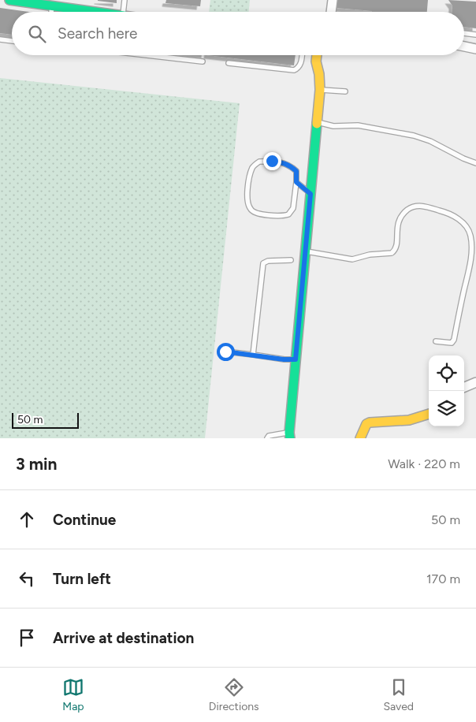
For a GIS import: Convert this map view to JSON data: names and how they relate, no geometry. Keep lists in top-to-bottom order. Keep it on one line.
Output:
{"scale_bar":"50 m","page":{"search":"Search here","scale":"50 m","heading":["3 min","Walk · 220 m"],"list":[["Continue","50 m"],["Turn left","170 m"],"Arrive at destination"],"nav":["Map","Directions","Saved"]}}
